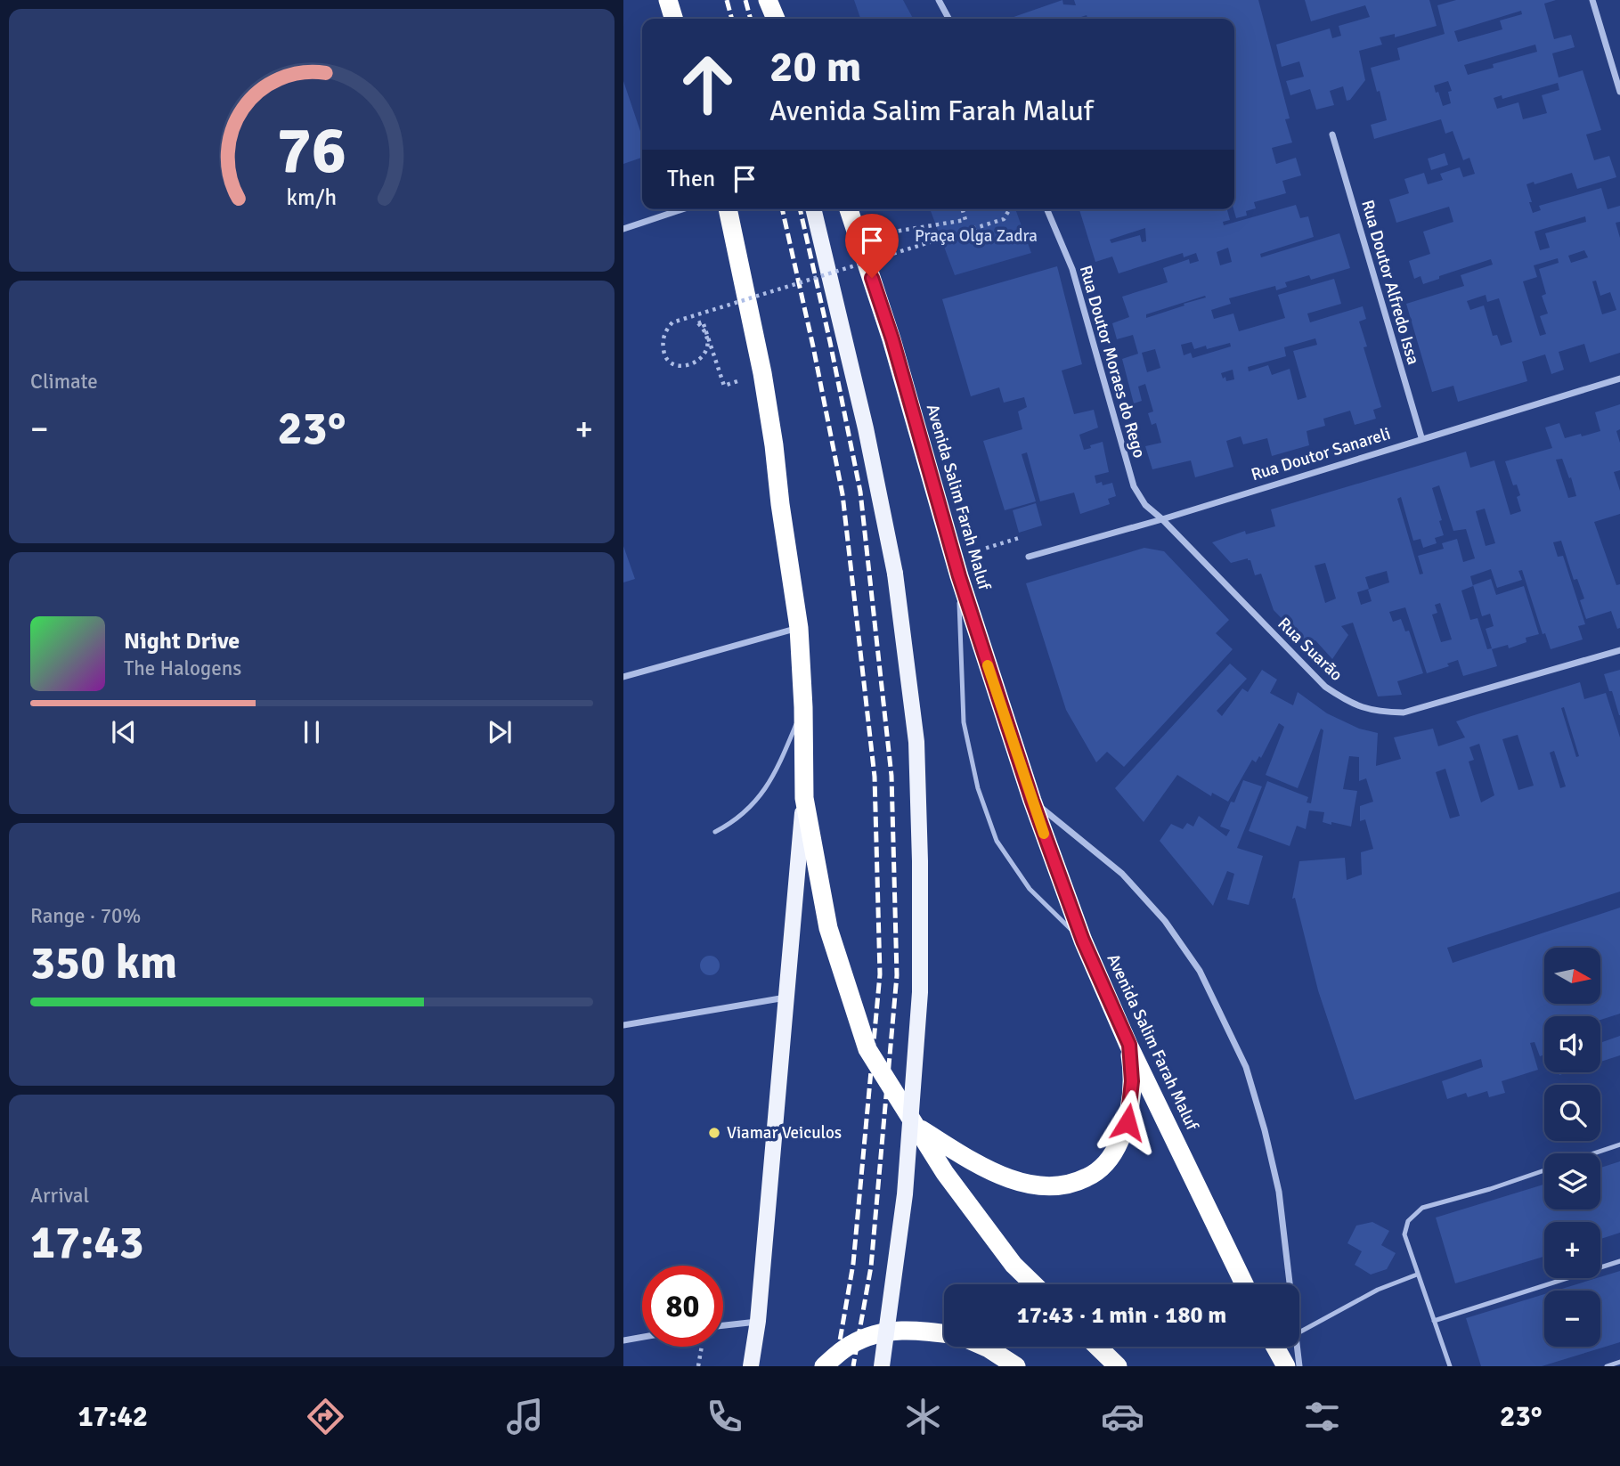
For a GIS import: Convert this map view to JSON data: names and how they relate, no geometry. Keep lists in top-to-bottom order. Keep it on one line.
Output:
{"streets":{"highway":["Avenida Salim Farah Maluf"],"street":["Rua Doutor Alfredo Issa","Rua Doutor Moraes do Rego","Rua Doutor Sanareli","Rua Suarão"]},"crossings":[["Rua Doutor Alfredo Issa","Rua Doutor Sanareli"],["Rua Doutor Moraes do Rego","Rua Doutor Sanareli"],["Rua Doutor Moraes do Rego","Rua Suarão"],["Rua Doutor Sanareli","Rua Suarão"]],"parks":["Praça Olga Zadra"],"places":["Viamar Veiculos"],"north":"right","page":{"turn":["20 m","Avenida Salim Farah Maluf"],"then":"Then","tile":["Climate",["Range · 70%","350 km"],["Arrival","17:43"]],"heat":["−","23°","+"],"song":["Night Drive","The Halogens"],"map_buttons":["+","−"],"limit":"80","trip":"17:43 · 1 min · 180 m","tabs":["17:42","23°"],"gauge":["76","km/h"]}}
